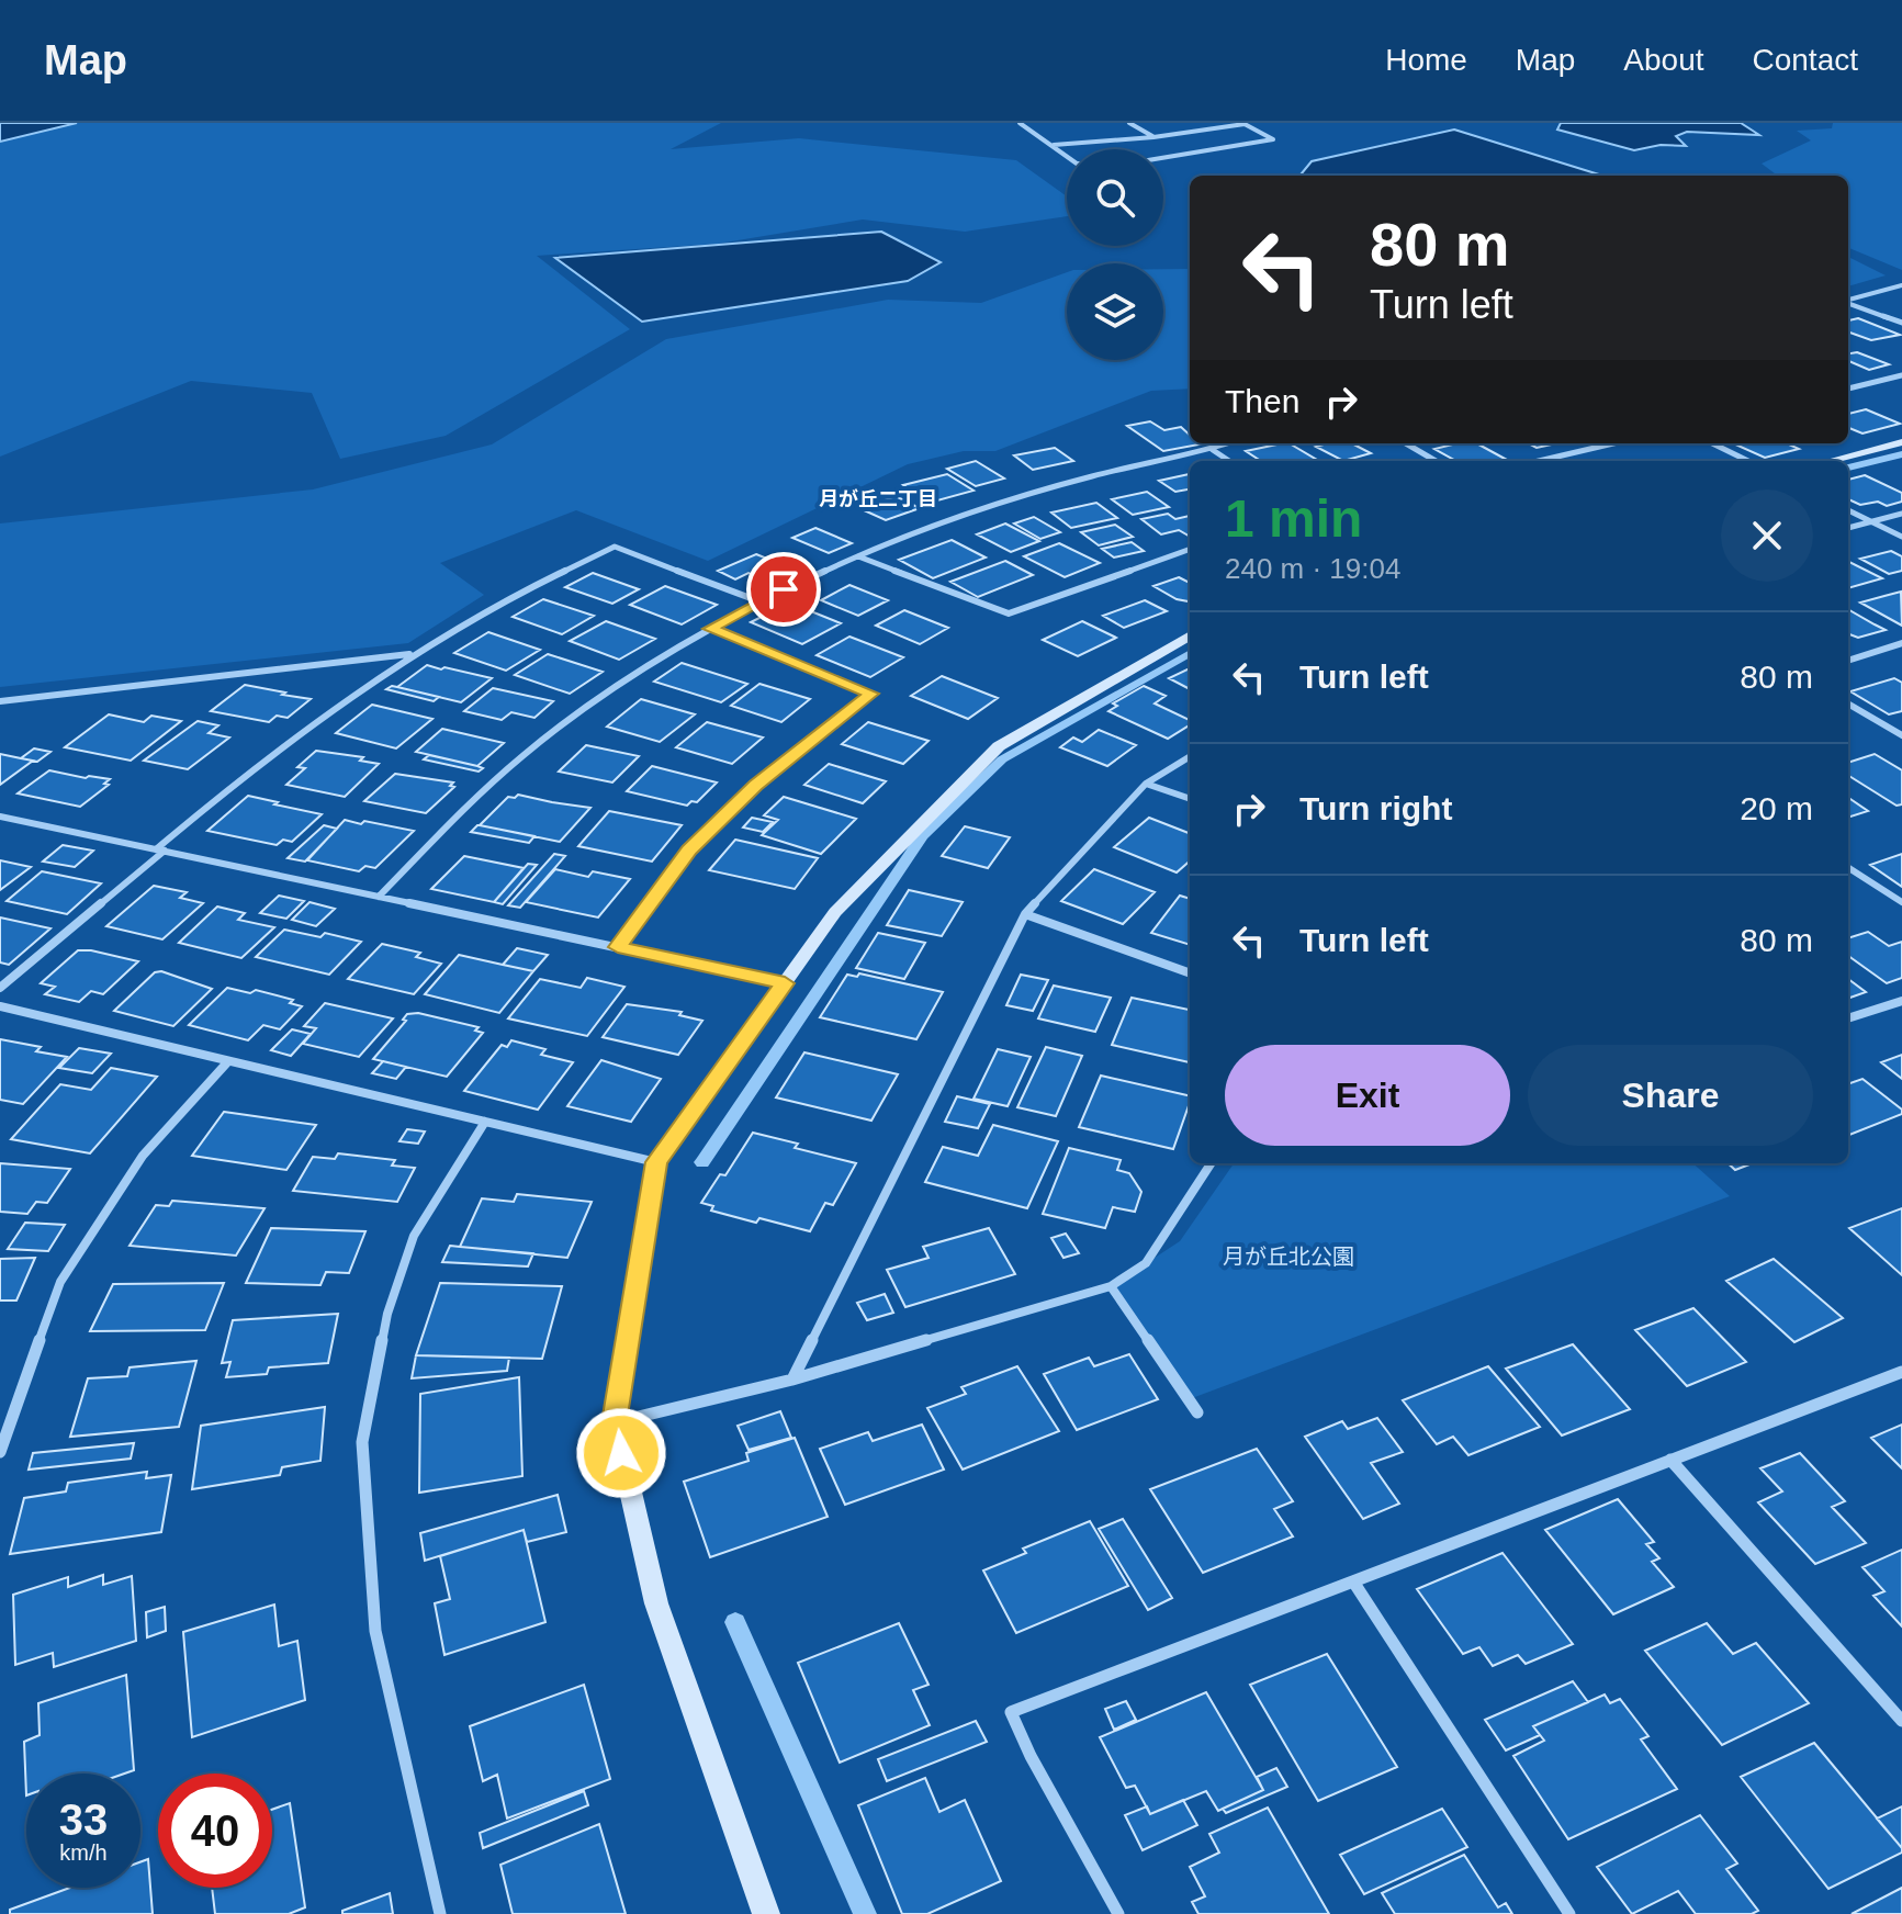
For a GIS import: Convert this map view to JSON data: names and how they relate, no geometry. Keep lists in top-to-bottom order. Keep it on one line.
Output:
{"districts":["月が丘二丁目"],"parks":["月が丘北公園"],"page":{"header":"Map","nav":["Home","Map","About","Contact"],"turn":["80 m","Turn left"],"then":"Then","heading":["1 min","240 m · 19:04"],"list":[{"name":"Turn left","value":"80 m"},{"name":"Turn right","value":"20 m"},{"name":"Turn left","value":"80 m"}],"buttons":["Exit","Share"],"speed":"33 km/h","limit":"40"}}
